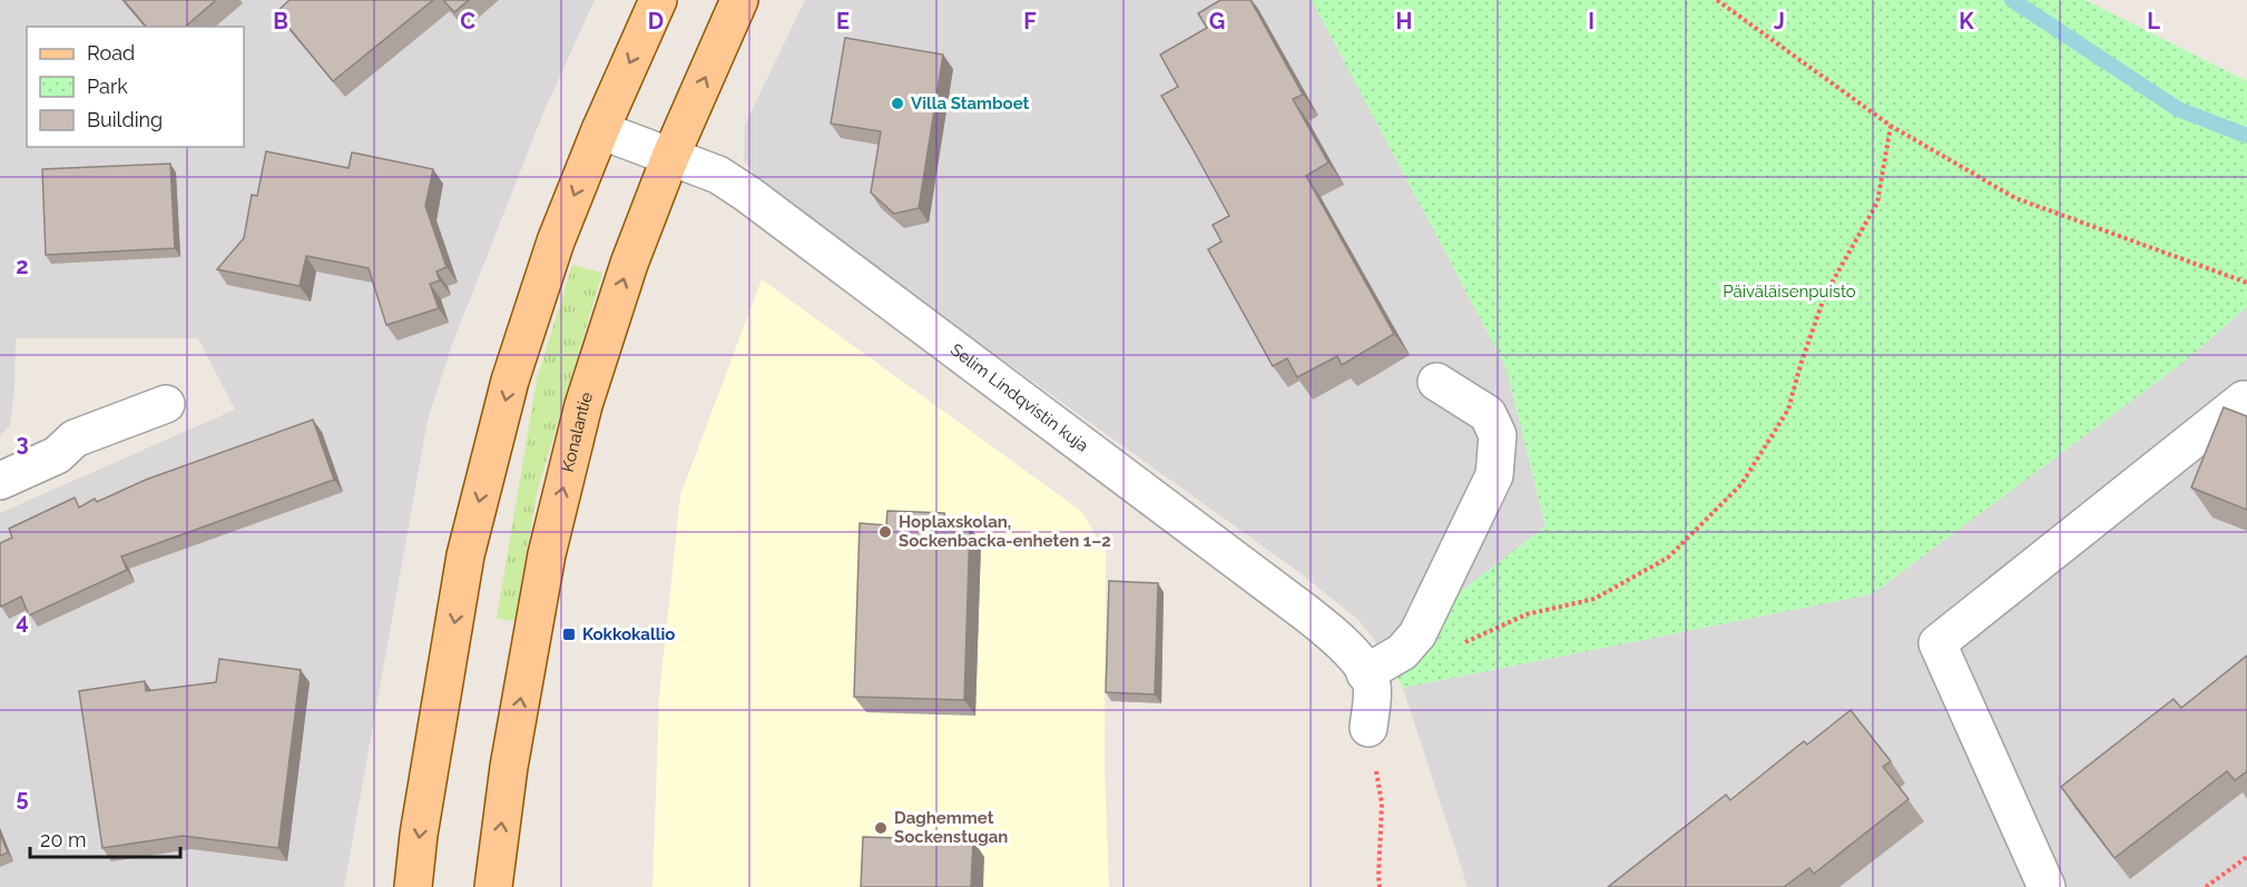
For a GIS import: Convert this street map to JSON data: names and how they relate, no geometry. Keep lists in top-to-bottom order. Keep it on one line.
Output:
{"streets":{"main road":["Konalantie"],"street":["Selim Lindqvistin kuja"]},"crossings":[["Selim Lindqvistin kuja","Konalantie"]],"parks":["Päiväläisenpuisto"],"places":{"other":["Villa Stamboet","Hoplaxskolan, Sockenbacka-enheten 1–2","Daghemmet Sockenstugan"],"transit":["Kokkokallio"]},"legend":["Road","Park","Building"],"scale_bar":"20 m","grid":{"columns":["B","C","D","E","F","G","H","I","J","K","L"],"rows":["2","3","4","5"]}}
